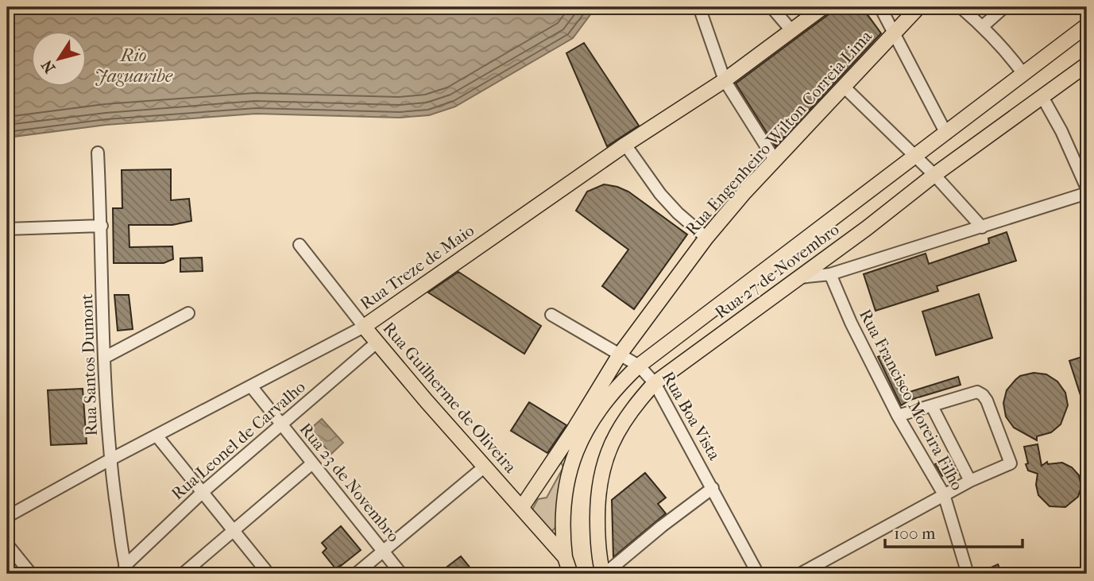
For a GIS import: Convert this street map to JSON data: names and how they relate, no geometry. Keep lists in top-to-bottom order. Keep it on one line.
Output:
{"streets":{"main road":["Rua Engenheiro Wilton Correia Lima","Rua Treze de Maio","Rua 27 de Novembro","Rua Guilherme de Oliveira"],"street":["Rua Santos Dumont","Rua Francisco Moreira Filho","Rua Boa Vista","Rua Leonel de Carvalho","Rua 23 de Novembro"]},"crossings":[["Rua Engenheiro Wilton Correia Lima","Rua Guilherme de Oliveira"],["Rua Engenheiro Wilton Correia Lima","Rua Boa Vista"],["Rua Treze de Maio","Rua Santos Dumont"],["Rua Treze de Maio","Rua Guilherme de Oliveira"],["Rua Treze de Maio","Rua 23 de Novembro"],["Rua 27 de Novembro","Rua Guilherme de Oliveira"],["Rua 27 de Novembro","Rua Boa Vista"],["Rua Santos Dumont","Rua Leonel de Carvalho"],["Rua Guilherme de Oliveira","Rua Leonel de Carvalho"],["Rua Leonel de Carvalho","Rua 23 de Novembro"]],"water":["Rio Jaguaribe"],"scale_bar":"100 m","north":"bottom left"}
